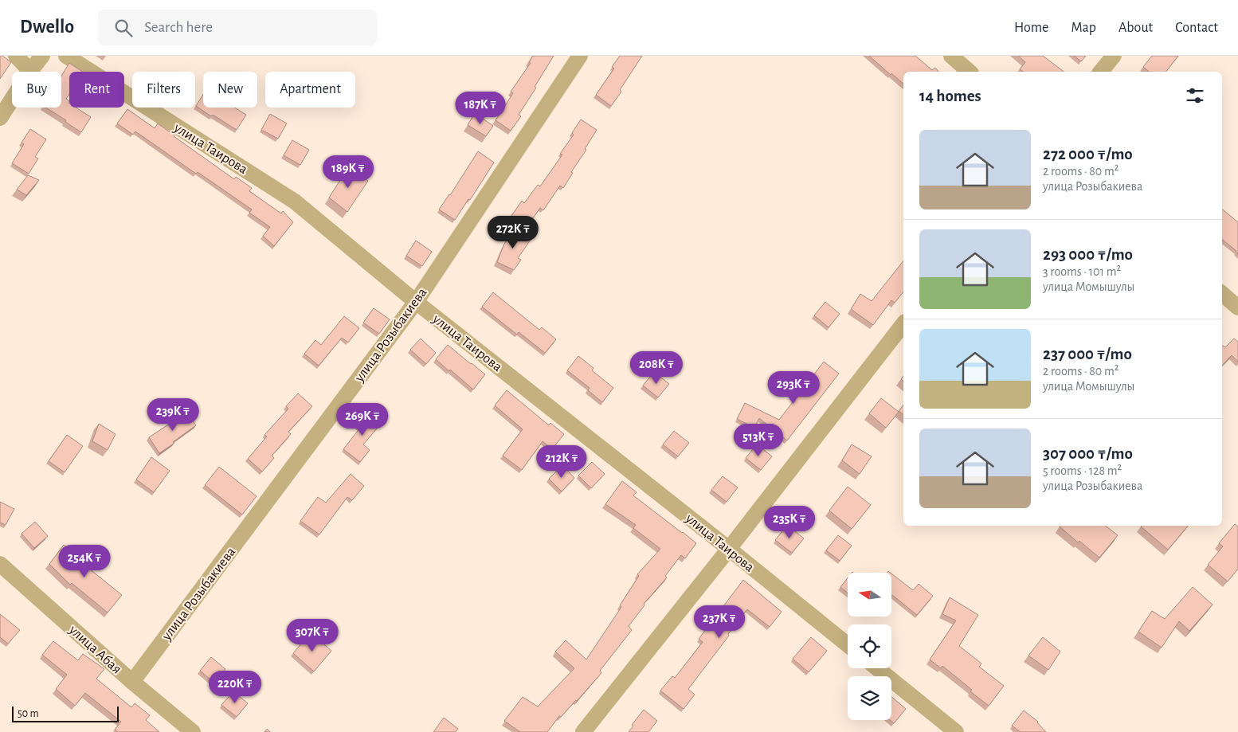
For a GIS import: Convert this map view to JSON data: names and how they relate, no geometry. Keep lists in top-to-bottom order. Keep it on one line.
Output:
{"streets":{"street":["улица Таирова","улица Розыбакиева","улица Абая"]},"crossings":[["улица Таирова","улица Розыбакиева"],["улица Розыбакиева","улица Абая"]],"scale_bar":"50 m","north":"left","page":{"header":"Dwello","search":"Search here","nav":["Home","Map","About","Contact"],"chip":["Buy","Rent","Filters","New","Apartment"],"heading":"14 homes","price":["187K ₸","189K ₸","272K ₸","208K ₸","293K ₸","239K ₸","269K ₸","513K ₸","212K ₸","235K ₸","254K ₸","237K ₸","307K ₸","220K ₸"],"list":[{"name":"272 000 ₸/mo","note":"2 rooms · 80 m² · улица Розыбакиева"},{"name":"293 000 ₸/mo","note":"3 rooms · 101 m² · улица Момышулы"},{"name":"237 000 ₸/mo","note":"2 rooms · 80 m² · улица Момышулы"},{"name":"307 000 ₸/mo","note":"5 rooms · 128 m² · улица Розыбакиева"}],"scale":"50 m"}}
